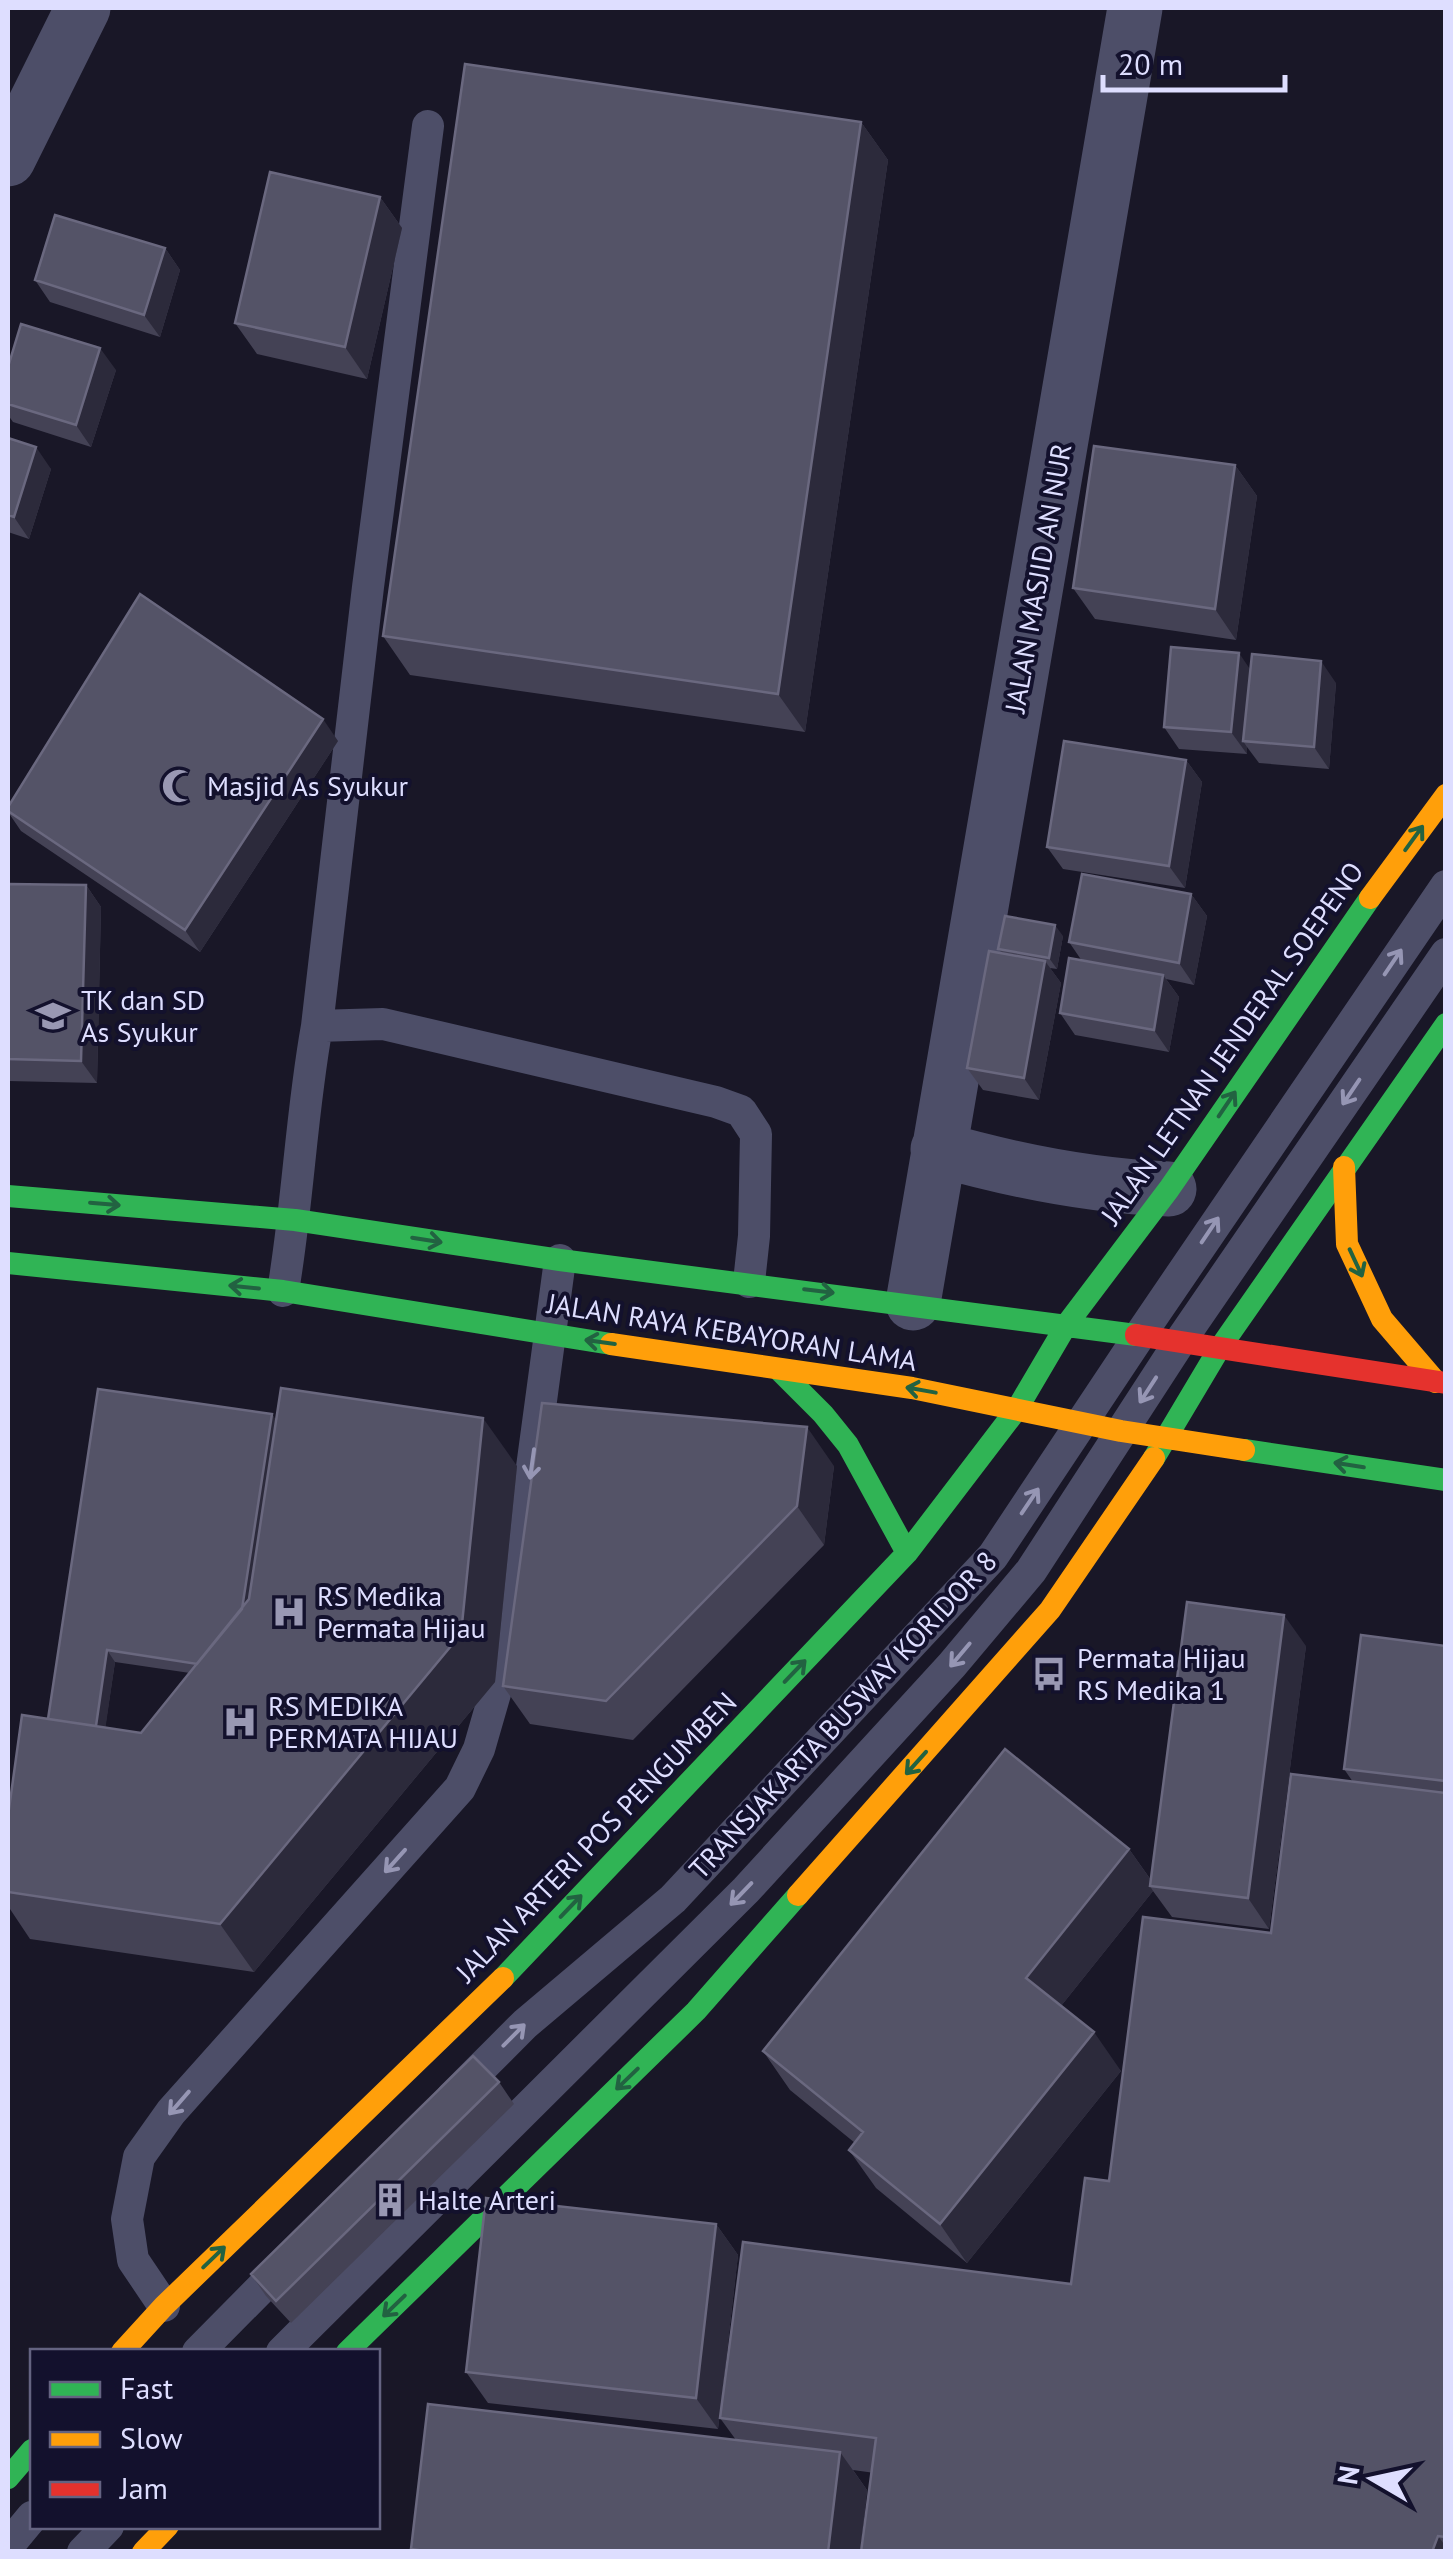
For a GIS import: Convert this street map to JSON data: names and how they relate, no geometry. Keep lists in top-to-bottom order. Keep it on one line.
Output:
{"streets":{"main road":["JALAN LETNAN JENDERAL SOEPENO","JALAN RAYA KEBAYORAN LAMA","JALAN ARTERI POS PENGUMBEN"],"street":["JALAN MASJID AN NUR"],"lane":["TRANSJAKARTA BUSWAY KORIDOR 8"]},"crossings":[["JALAN MASJID AN NUR","JALAN RAYA KEBAYORAN LAMA"],["JALAN LETNAN JENDERAL SOEPENO","JALAN RAYA KEBAYORAN LAMA"],["JALAN LETNAN JENDERAL SOEPENO","JALAN ARTERI POS PENGUMBEN"],["JALAN RAYA KEBAYORAN LAMA","TRANSJAKARTA BUSWAY KORIDOR 8"],["JALAN RAYA KEBAYORAN LAMA","JALAN ARTERI POS PENGUMBEN"]],"places":{"mosque":["Masjid As Syukur"],"school or university":["TK dan SD As Syukur"],"hospital":["RS Medika Permata Hijau","RS MEDIKA PERMATA HIJAU"],"bus stop":["Permata Hijau RS Medika 1"],"building":["Halte Arteri"]},"legend":["Fast","Slow","Jam"],"scale_bar":"20 m","north":"left"}
